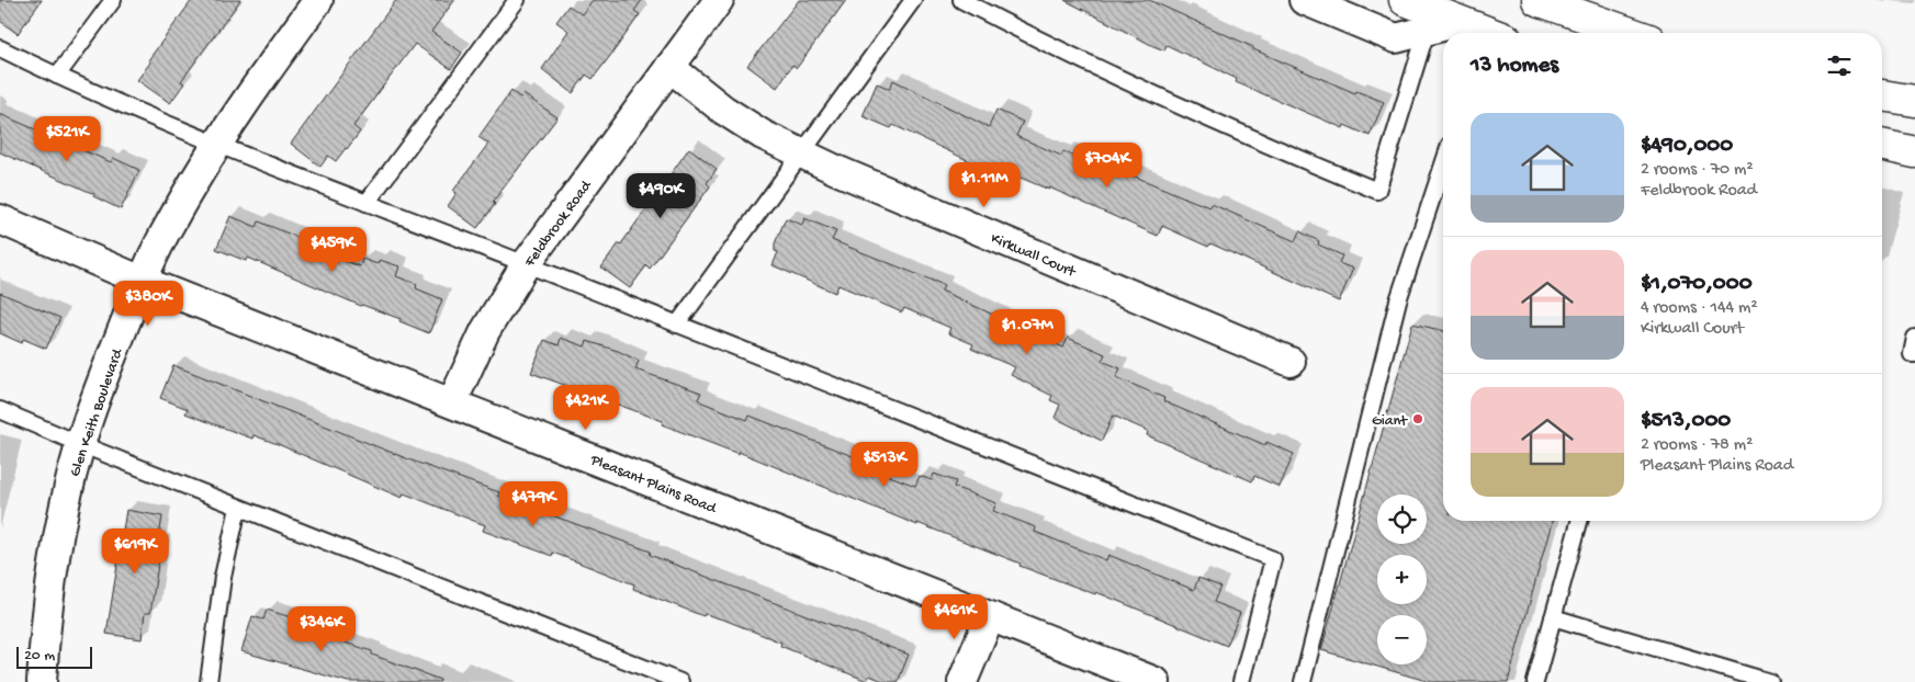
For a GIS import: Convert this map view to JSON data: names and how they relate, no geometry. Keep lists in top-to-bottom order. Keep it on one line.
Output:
{"streets":{"street":["Feldbrook Road","Kirkwall Court","Glen Keith Boulevard","Pleasant Plains Road"]},"crossings":[["Feldbrook Road","Kirkwall Court"],["Feldbrook Road","Pleasant Plains Road"],["Glen Keith Boulevard","Pleasant Plains Road"]],"places":["Giant"],"scale_bar":"20 m","page":{"heading":"13 homes","list":[{"name":"$490,000","note":"2 rooms · 70 m² · Feldbrook Road"},{"name":"$1,070,000","note":"4 rooms · 144 m² · Kirkwall Court"},{"name":"$513,000","note":"2 rooms · 78 m² · Pleasant Plains Road"}],"price":["$521K","$704K","$1.11M","$490K","$459K","$380K","$1.07M","$421K","$513K","$479K","$619K","$461K","$346K"],"map_buttons":["+","−"],"scale":"20 m"}}
